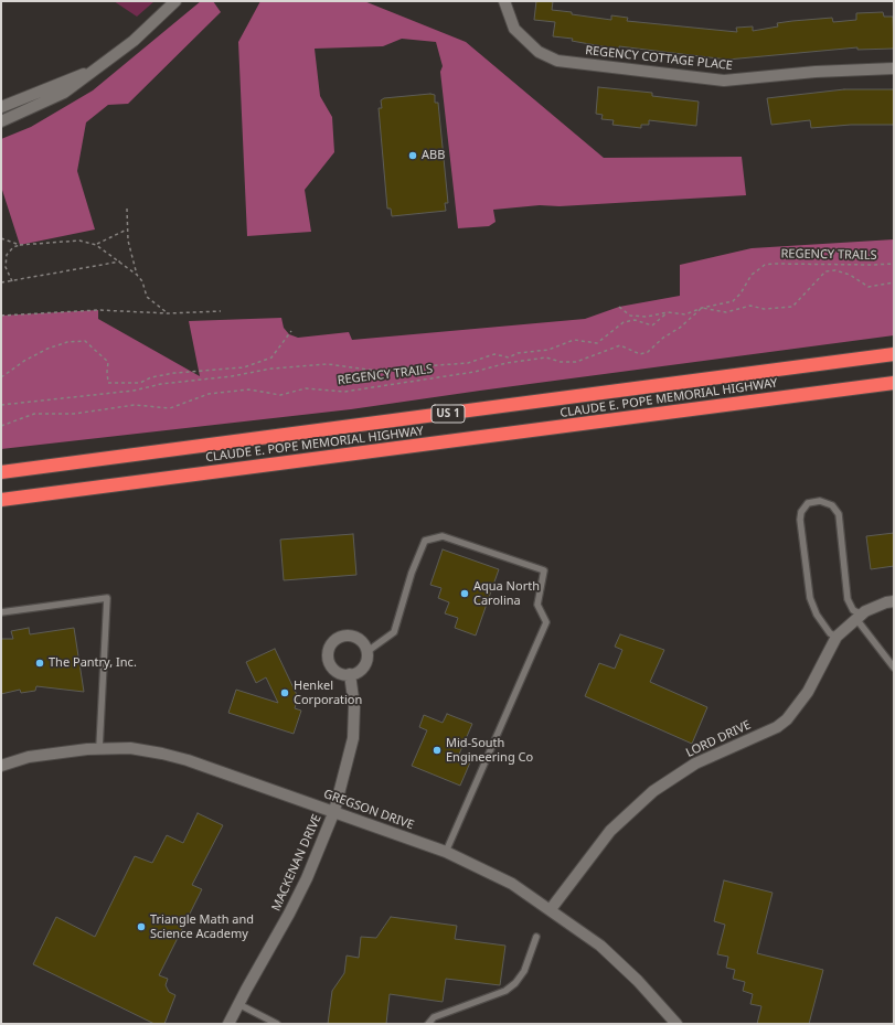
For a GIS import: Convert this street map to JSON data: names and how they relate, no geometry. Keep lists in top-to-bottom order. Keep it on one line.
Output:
{"streets":{"highway":["CLAUDE E. POPE MEMORIAL HIGHWAY","US 1"],"street":["REGENCY COTTAGE PLACE","LORD DRIVE","GREGSON DRIVE","MACKENAN DRIVE"],"path":["REGENCY TRAILS"]},"crossings":[["LORD DRIVE","GREGSON DRIVE"],["GREGSON DRIVE","MACKENAN DRIVE"]],"places":["ABB","Aqua North Carolina","The Pantry, Inc.","Henkel Corporation","Mid-South Engineering Co","Triangle Math and Science Academy"]}
